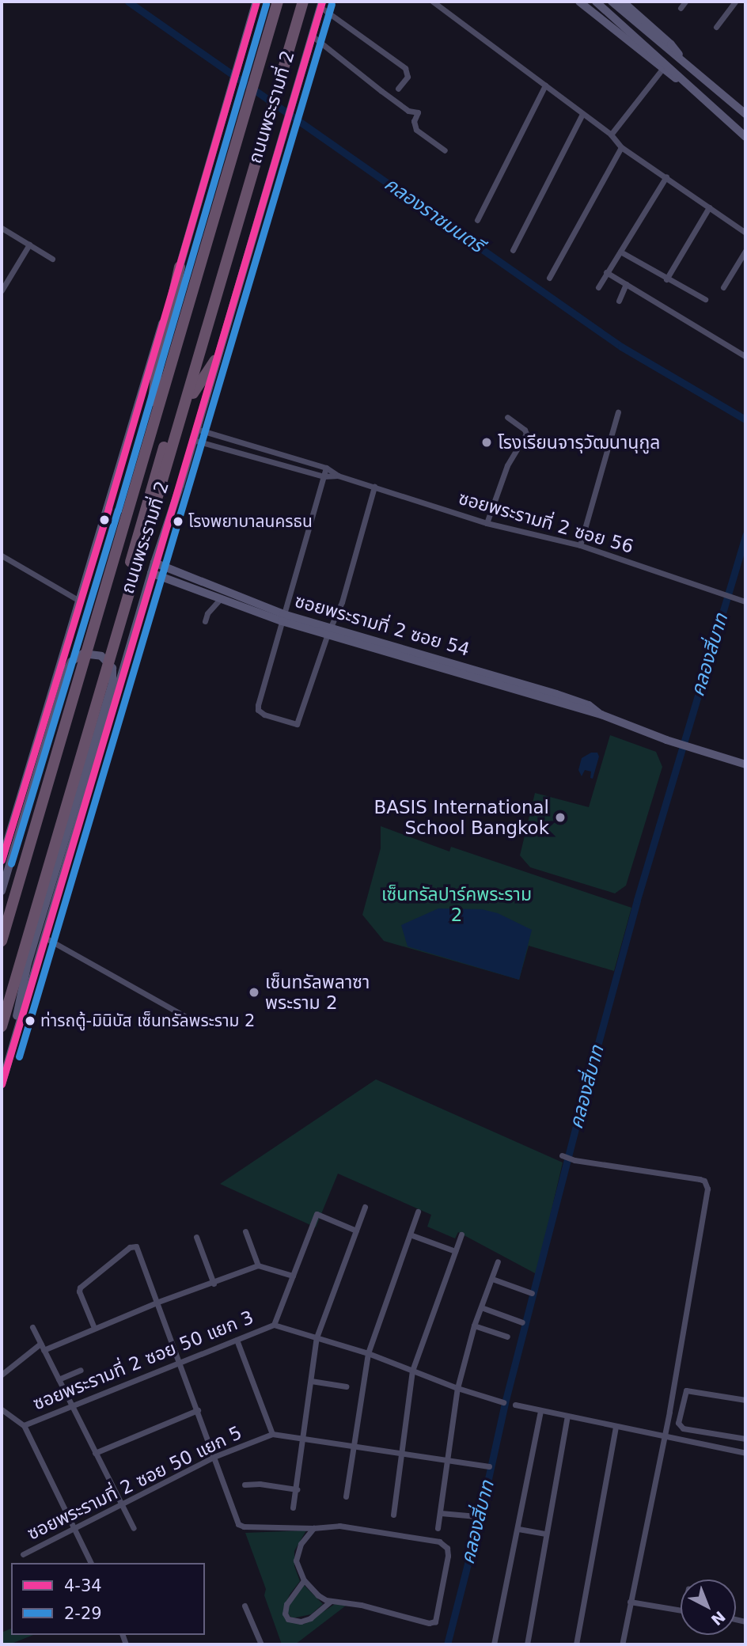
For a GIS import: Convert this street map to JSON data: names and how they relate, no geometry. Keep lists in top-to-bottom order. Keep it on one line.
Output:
{"streets":{"highway":["ถนนพระรามที่ 2"],"main road":["ซอยพระรามที่ 2 ซอย 54"],"street":["ซอยพระรามที่ 2 ซอย 56","ซอยพระรามที่ 2 ซอย 50 แยก 3","ซอยพระรามที่ 2 ซอย 50 แยก 5"]},"crossings":[["ถนนพระรามที่ 2","ซอยพระรามที่ 2 ซอย 56"],["ถนนพระรามที่ 2","ซอยพระรามที่ 2 ซอย 54"]],"water":["คลองราชมนตรี","คลองสี่บาท"],"parks":["เซ็นทรัลปาร์คพระราม 2"],"places":["โรงเรียนจารุวัฒนานุกูล","โรงพยาบาลนครธน","BASIS International School Bangkok","เซ็นทรัลพลาซา พระราม 2","ท่ารถตู้-มินิบัส เซ็นทรัลพระราม 2"],"lines":["transit line 4-34","transit line 2-29"],"legend":["4-34","2-29"],"north":"bottom right"}
